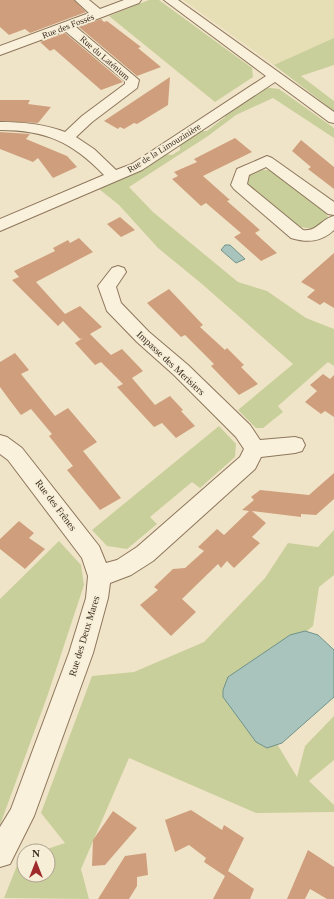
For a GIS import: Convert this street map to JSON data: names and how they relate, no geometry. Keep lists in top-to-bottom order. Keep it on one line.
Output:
{"streets":{"street":["Rue des Fossés","Rue du Laténium","Rue de la Limouzinière","Impasse des Merisiers","Rue des Frênes","Rue des Deux Mares"]},"crossings":[["Rue des Fossés","Rue du Laténium"],["Rue des Frênes","Rue des Deux Mares"]],"north":"top"}
